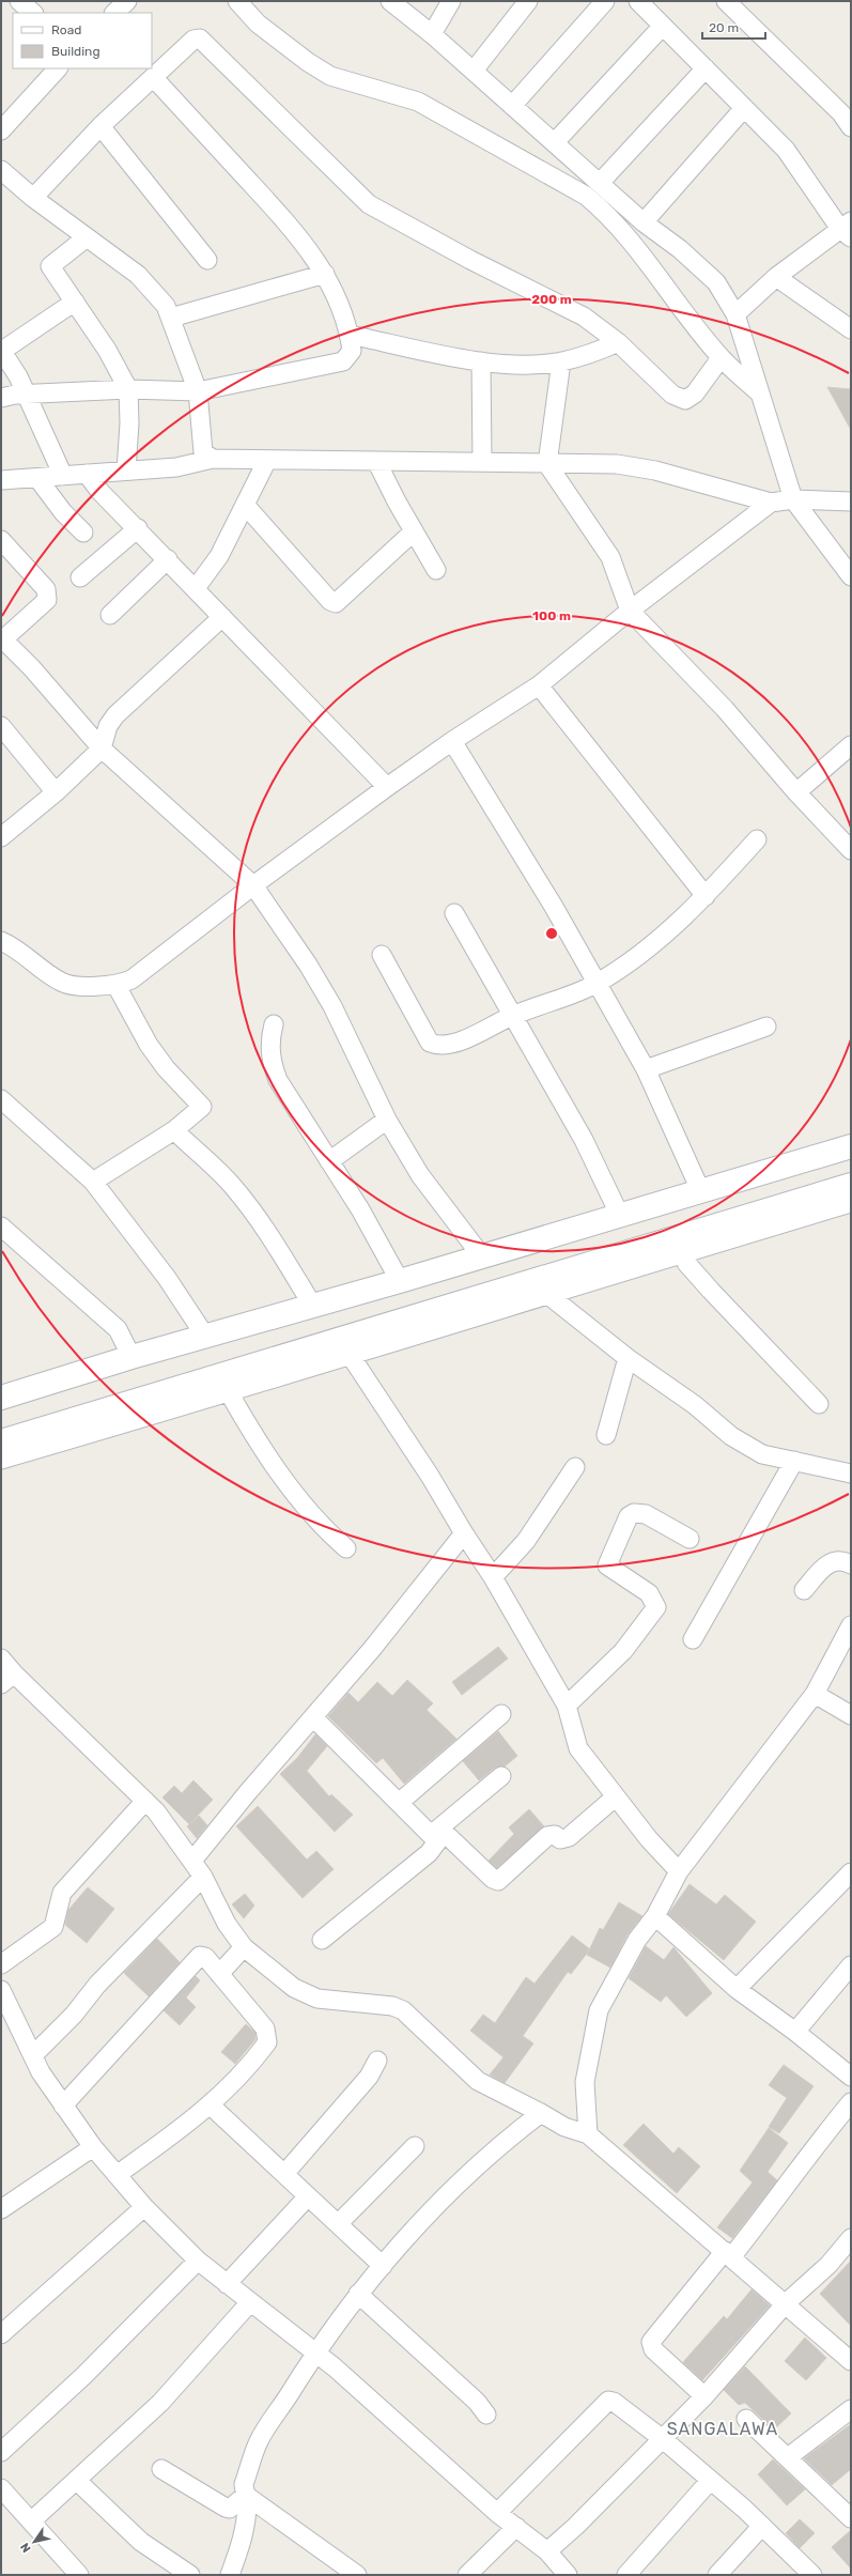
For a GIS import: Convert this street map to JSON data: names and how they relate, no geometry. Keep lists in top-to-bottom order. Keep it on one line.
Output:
{"districts":["SANGALAWA"],"legend":["Road","Building"],"scale_bar":"20 m","north":"bottom left","rings":["200 m","100 m"]}
